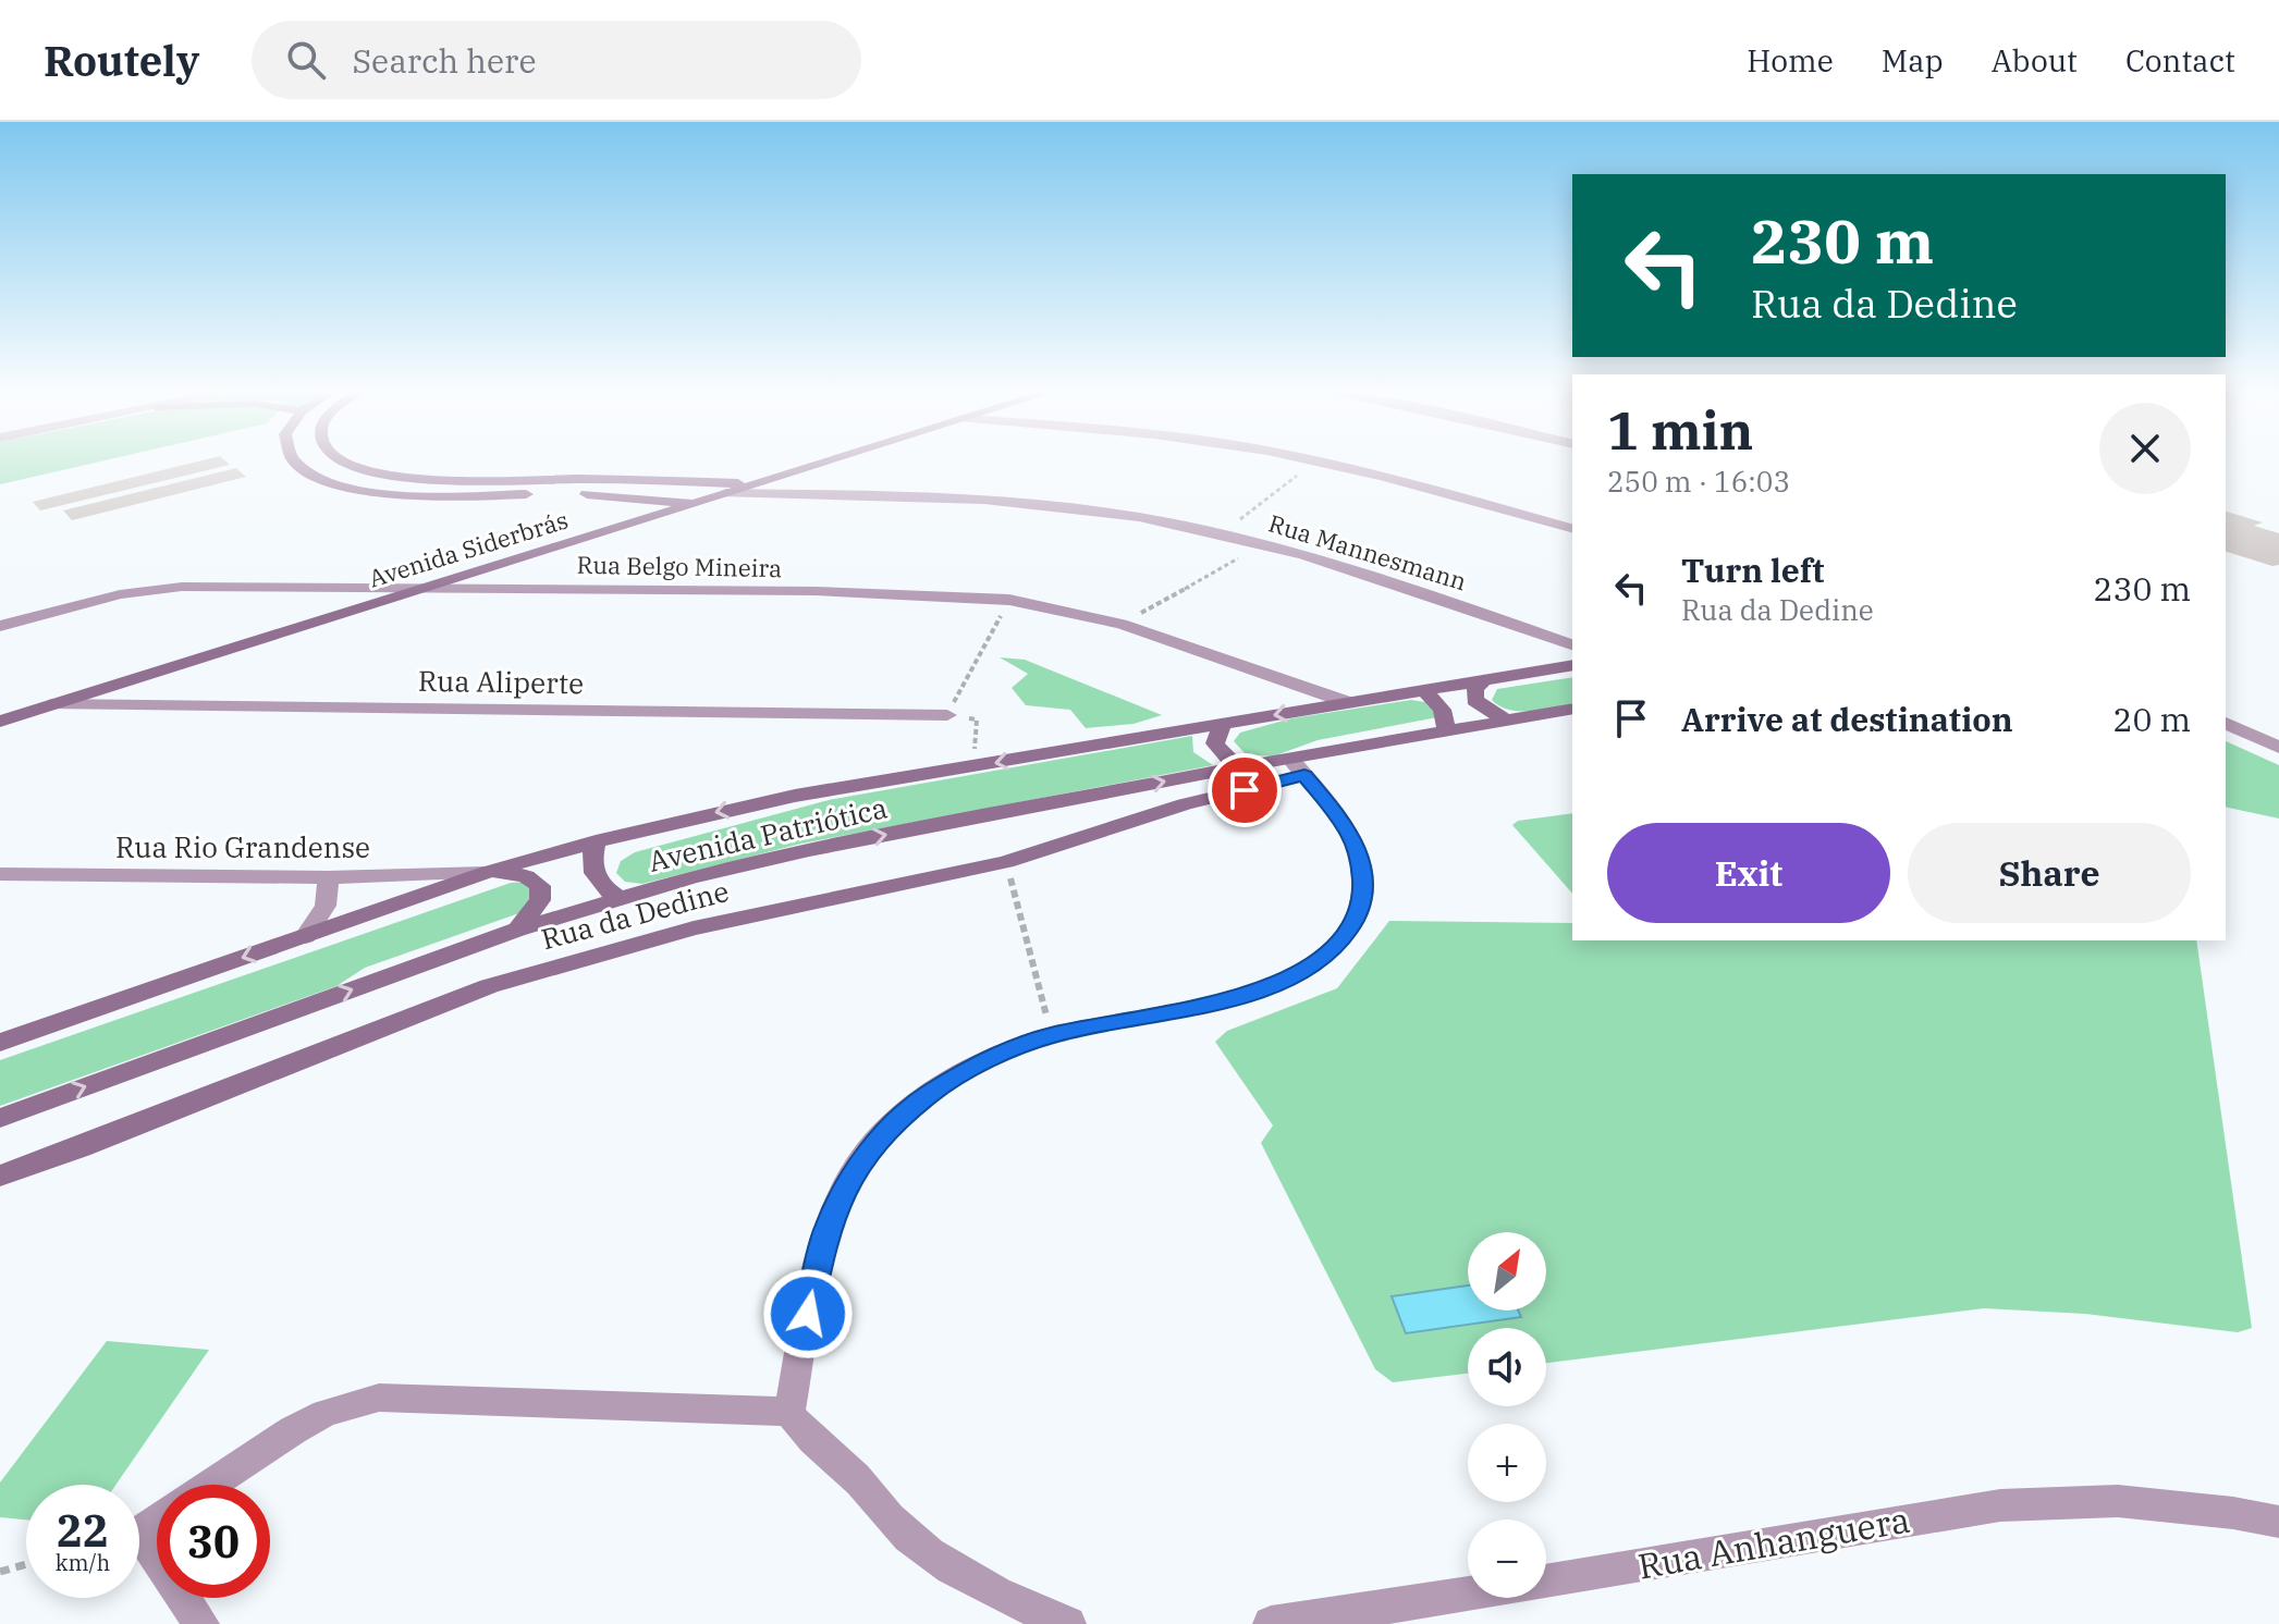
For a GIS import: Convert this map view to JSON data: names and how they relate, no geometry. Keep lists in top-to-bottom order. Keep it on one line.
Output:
{"streets":{"street":["Avenida Siderbrás","Rua Mannesmann","Rua Belgo Mineira","Rua Aliperte","Avenida Patriótica","Rua Rio Grandense","Rua da Dedine","Rua Anhanguera"]},"crossings":[["Avenida Siderbrás","Rua Mannesmann"],["Avenida Siderbrás","Rua Belgo Mineira"],["Avenida Siderbrás","Rua Aliperte"],["Rua Belgo Mineira","Avenida Patriótica"],["Avenida Patriótica","Rua Rio Grandense"],["Avenida Patriótica","Rua da Dedine"]],"north":"top right","page":{"header":"Routely","search":"Search here","nav":["Home","Map","About","Contact"],"turn":["230 m","Rua da Dedine"],"heading":["1 min","250 m · 16:03"],"list":[{"name":"Turn left","note":"Rua da Dedine","value":"230 m"},{"name":"Arrive at destination","value":"20 m"}],"buttons":["Exit","Share"],"map_buttons":["+","−"],"speed":"22 km/h","limit":"30"}}
